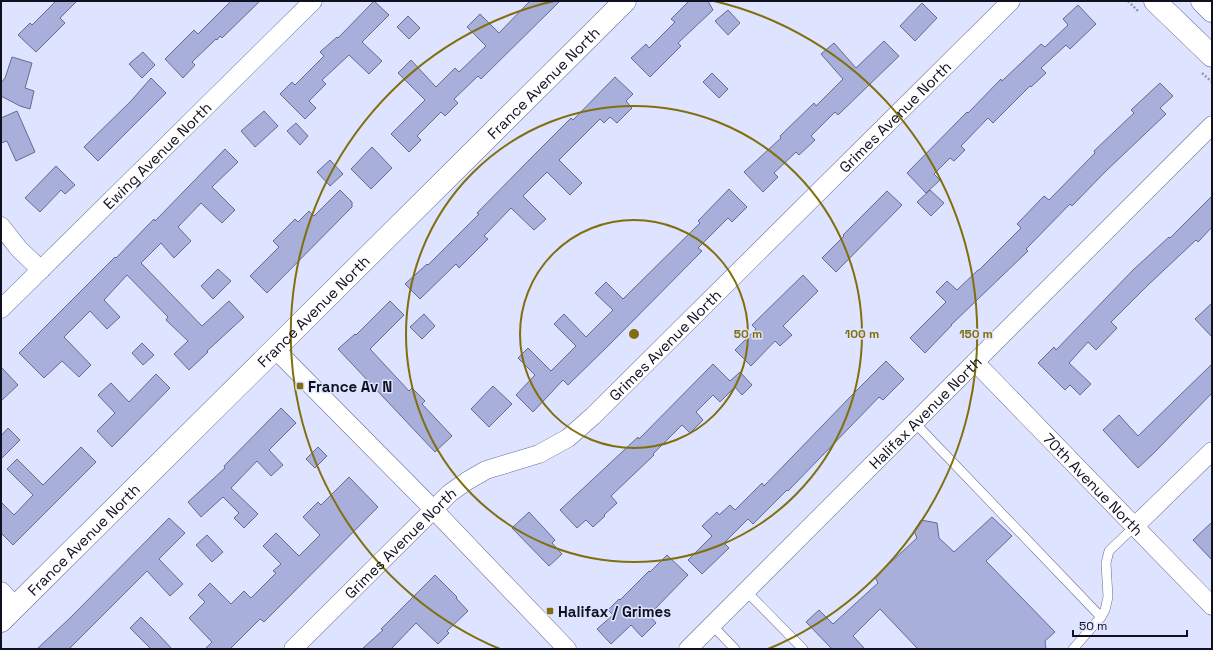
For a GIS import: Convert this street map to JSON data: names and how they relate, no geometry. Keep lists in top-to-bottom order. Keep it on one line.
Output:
{"streets":{"street":["France Avenue North","Grimes Avenue North","Ewing Avenue North","Halifax Avenue North","70th Avenue North"]},"crossings":[["Halifax Avenue North","70th Avenue North"]],"places":{"transit":["France Av N","Halifax / Grimes"]},"scale_bar":"50 m","rings":["50 m","100 m","150 m"]}
